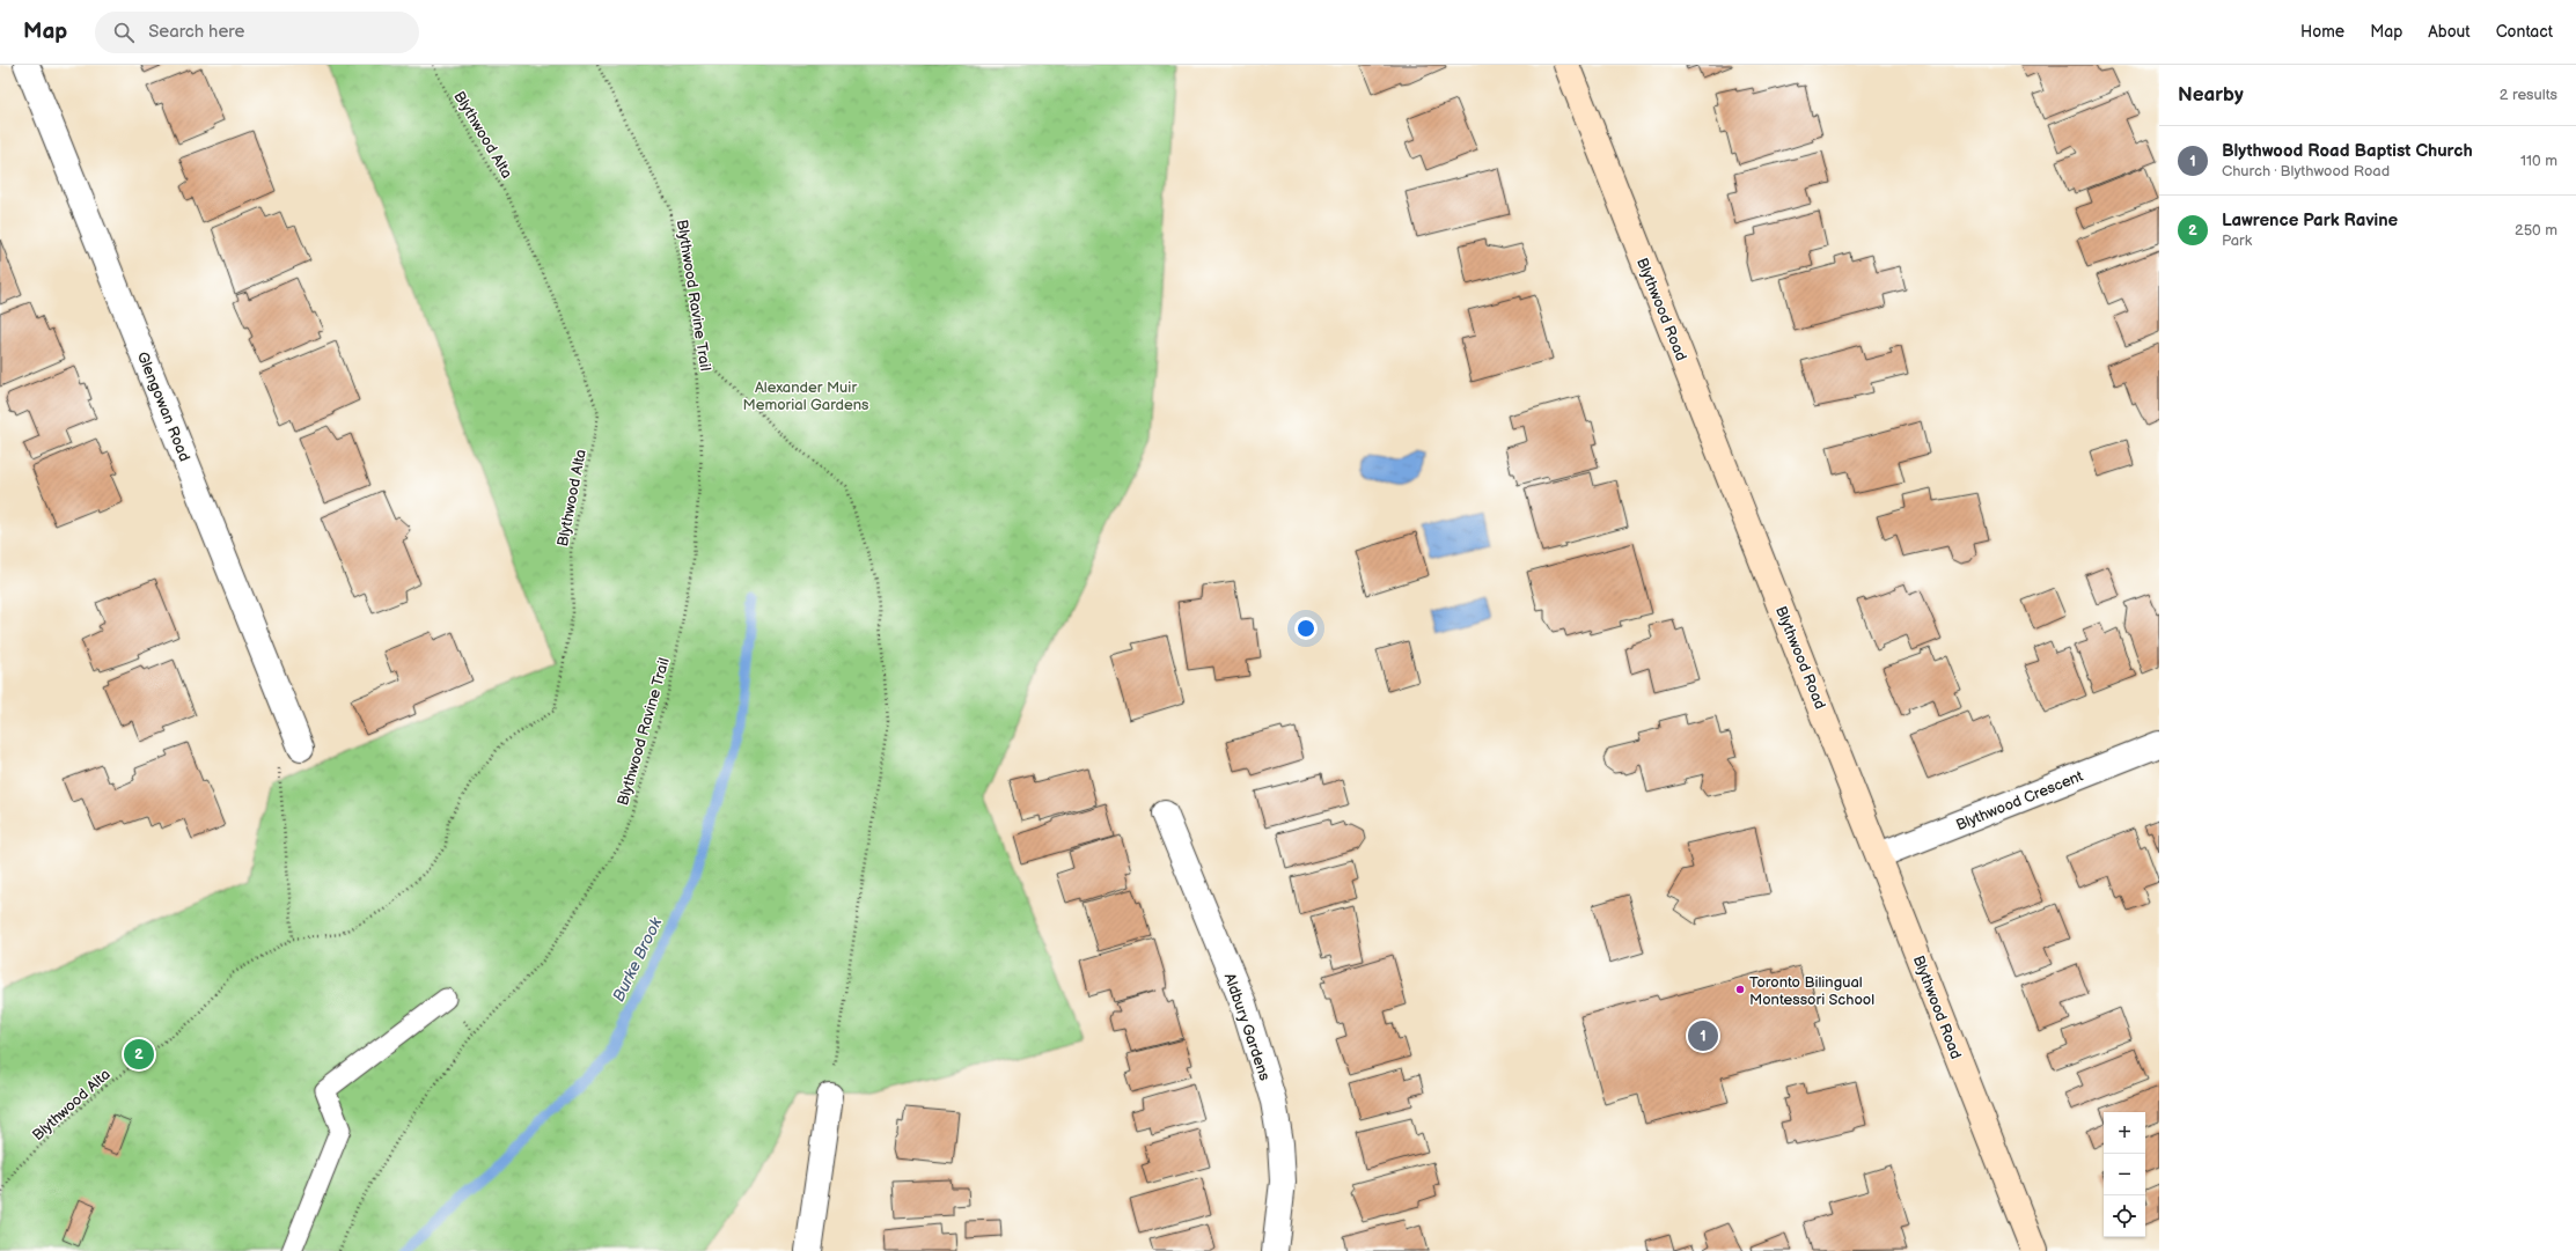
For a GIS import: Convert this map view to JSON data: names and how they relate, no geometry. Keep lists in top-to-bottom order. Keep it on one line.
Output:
{"streets":{"street":["Blythwood Road","Glengowan Road","Blythwood Crescent","Aldbury Gardens"],"path":["Blythwood Alta","Blythwood Ravine Trail"]},"crossings":[["Blythwood Road","Blythwood Crescent"]],"water":["Burke Brook"],"parks":["Alexander Muir Memorial Gardens"],"places":["Toronto Bilingual Montessori School"],"page":{"header":"Map","search":"Search here","nav":["Home","Map","About","Contact"],"heading":["Nearby","2 results"],"list":[{"mark":"1","name":"Blythwood Road Baptist Church","note":"Church · Blythwood Road","value":"110 m"},{"mark":"2","name":"Lawrence Park Ravine","note":"Park","value":"250 m"}],"pins":["1","2"],"map_buttons":["+","−"]}}
